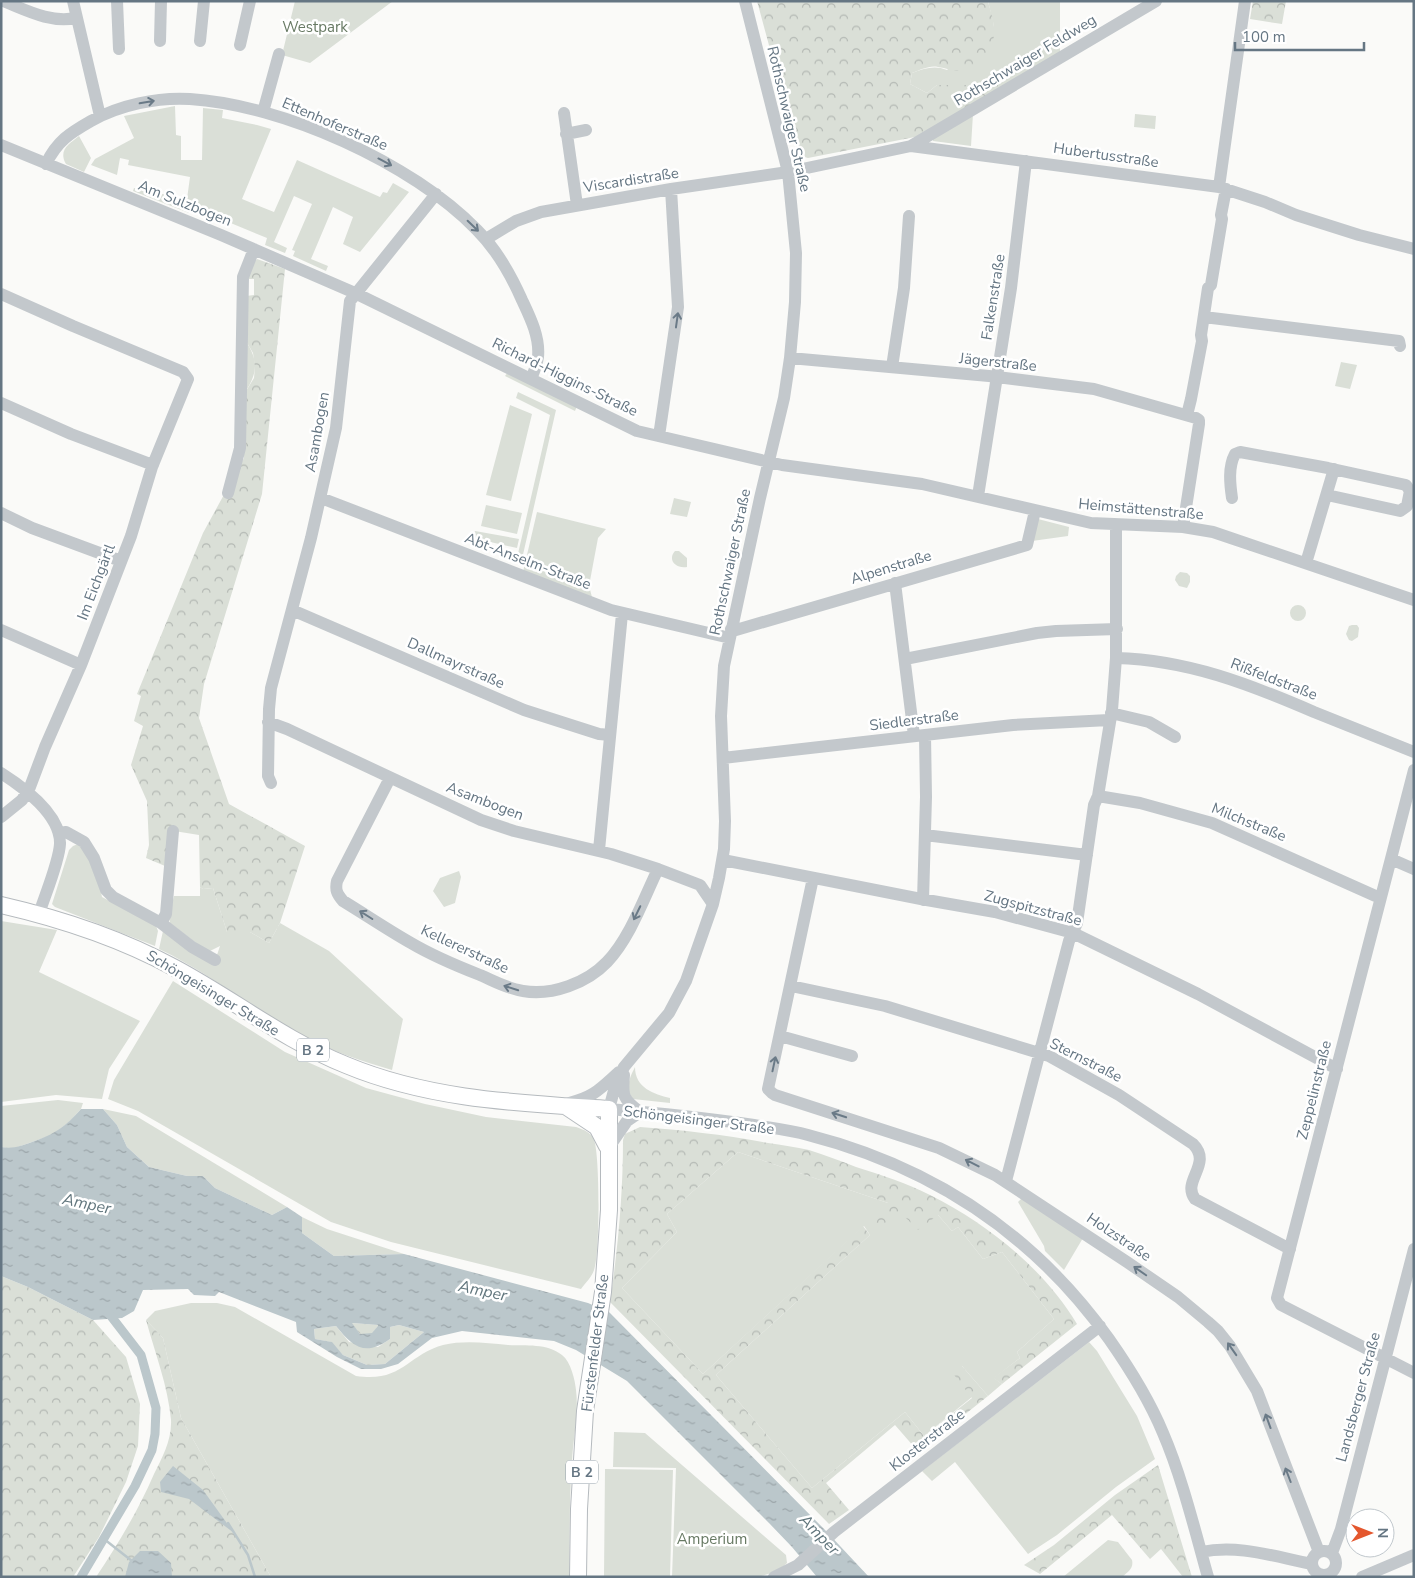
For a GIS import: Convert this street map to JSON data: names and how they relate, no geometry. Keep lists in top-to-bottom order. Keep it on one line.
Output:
{"streets":{"main road":["Schöngeisinger Straße","B 2","Fürstenfelder Straße"],"street":["Rothschwaiger Feldweg","Rothschwaiger Straße","Ettenhoferstraße","Hubertusstraße","Viscardistraße","Am Sulzbogen","Falkenstraße","Jägerstraße","Richard-Higgins-Straße","Asambogen","Heimstättenstraße","Abt-Anselm-Straße","Alpenstraße","Im Eichgärtl","Dallmayrstraße","Rißfeldstraße","Siedlerstraße","Milchstraße","Zugspitzstraße","Kellererstraße","Sternstraße","Zeppelinstraße","Holzstraße","Landsberger Straße","Klosterstraße"]},"crossings":[["Rothschwaiger Feldweg","Hubertusstraße"],["Rothschwaiger Straße","Hubertusstraße"],["Rothschwaiger Straße","Viscardistraße"],["Rothschwaiger Straße","Jägerstraße"],["Rothschwaiger Straße","Richard-Higgins-Straße"],["Rothschwaiger Straße","Heimstättenstraße"],["Rothschwaiger Straße","Abt-Anselm-Straße"],["Rothschwaiger Straße","Alpenstraße"],["Rothschwaiger Straße","Siedlerstraße"],["Rothschwaiger Straße","Zugspitzstraße"],["Rothschwaiger Straße","Schöngeisinger Straße"],["Rothschwaiger Straße","Fürstenfelder Straße"],["Ettenhoferstraße","Viscardistraße"],["Ettenhoferstraße","Am Sulzbogen"],["Ettenhoferstraße","Richard-Higgins-Straße"],["Hubertusstraße","Viscardistraße"],["Hubertusstraße","Falkenstraße"],["Am Sulzbogen","Richard-Higgins-Straße"],["Am Sulzbogen","Asambogen"],["Falkenstraße","Jägerstraße"],["Falkenstraße","Heimstättenstraße"],["Jägerstraße","Heimstättenstraße"],["Richard-Higgins-Straße","Asambogen"],["Richard-Higgins-Straße","Heimstättenstraße"],["Asambogen","Abt-Anselm-Straße"],["Asambogen","Dallmayrstraße"],["Asambogen","Kellererstraße"],["Heimstättenstraße","Alpenstraße"],["Abt-Anselm-Straße","Alpenstraße"],["Milchstraße","Zeppelinstraße"],["Zugspitzstraße","Zeppelinstraße"],["Schöngeisinger Straße","Fürstenfelder Straße"],["Schöngeisinger Straße","Klosterstraße"],["Sternstraße","Zeppelinstraße"],["Zeppelinstraße","Landsberger Straße"],["Holzstraße","Landsberger Straße"]],"one_way":["Ettenhoferstraße","Holzstraße"],"water":["Amper"],"parks":["Westpark","Amperium"],"scale_bar":"100 m","north":"right"}
